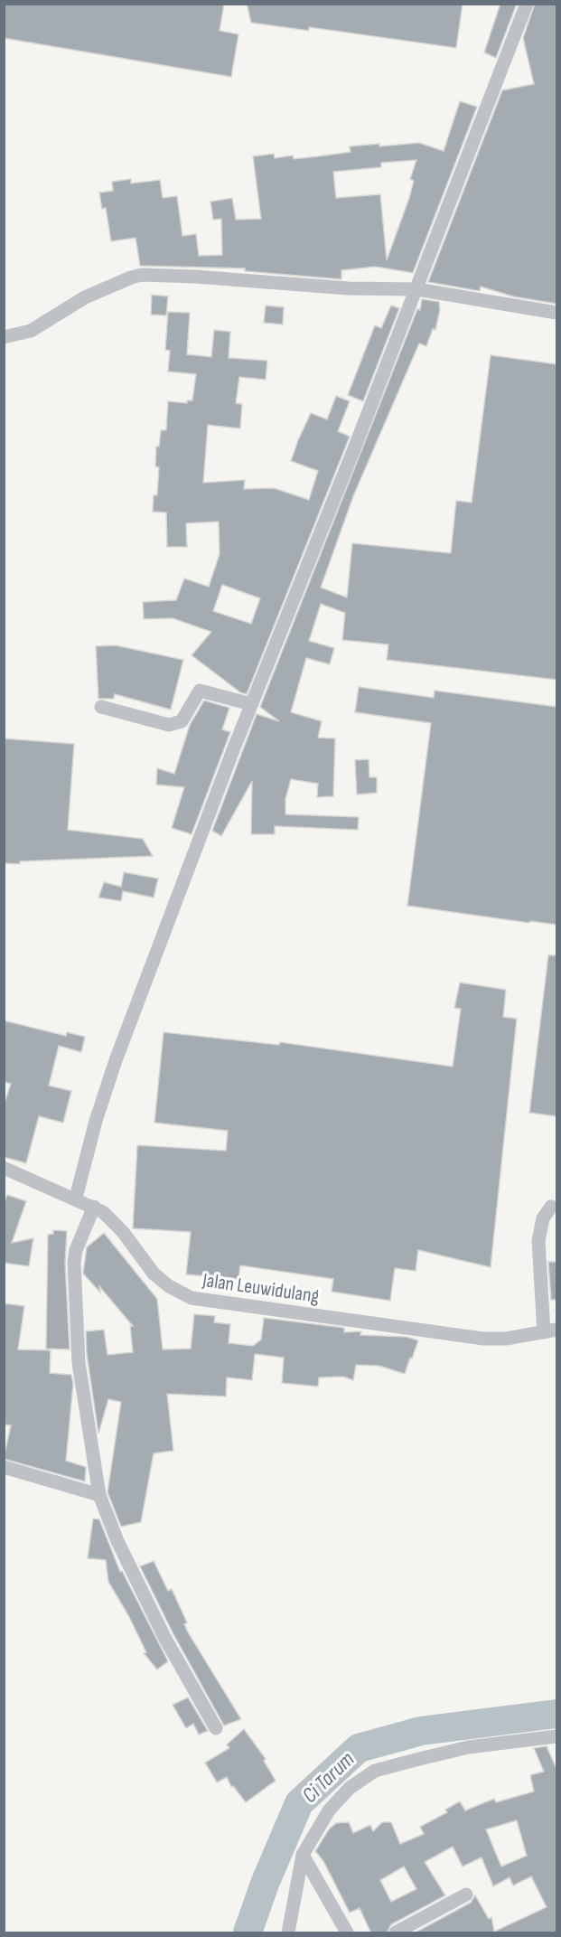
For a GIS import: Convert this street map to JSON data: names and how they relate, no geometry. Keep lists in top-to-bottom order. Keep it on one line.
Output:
{"streets":{"street":["Jalan Leuwidulang"]},"water":["Ci Tarum"]}
